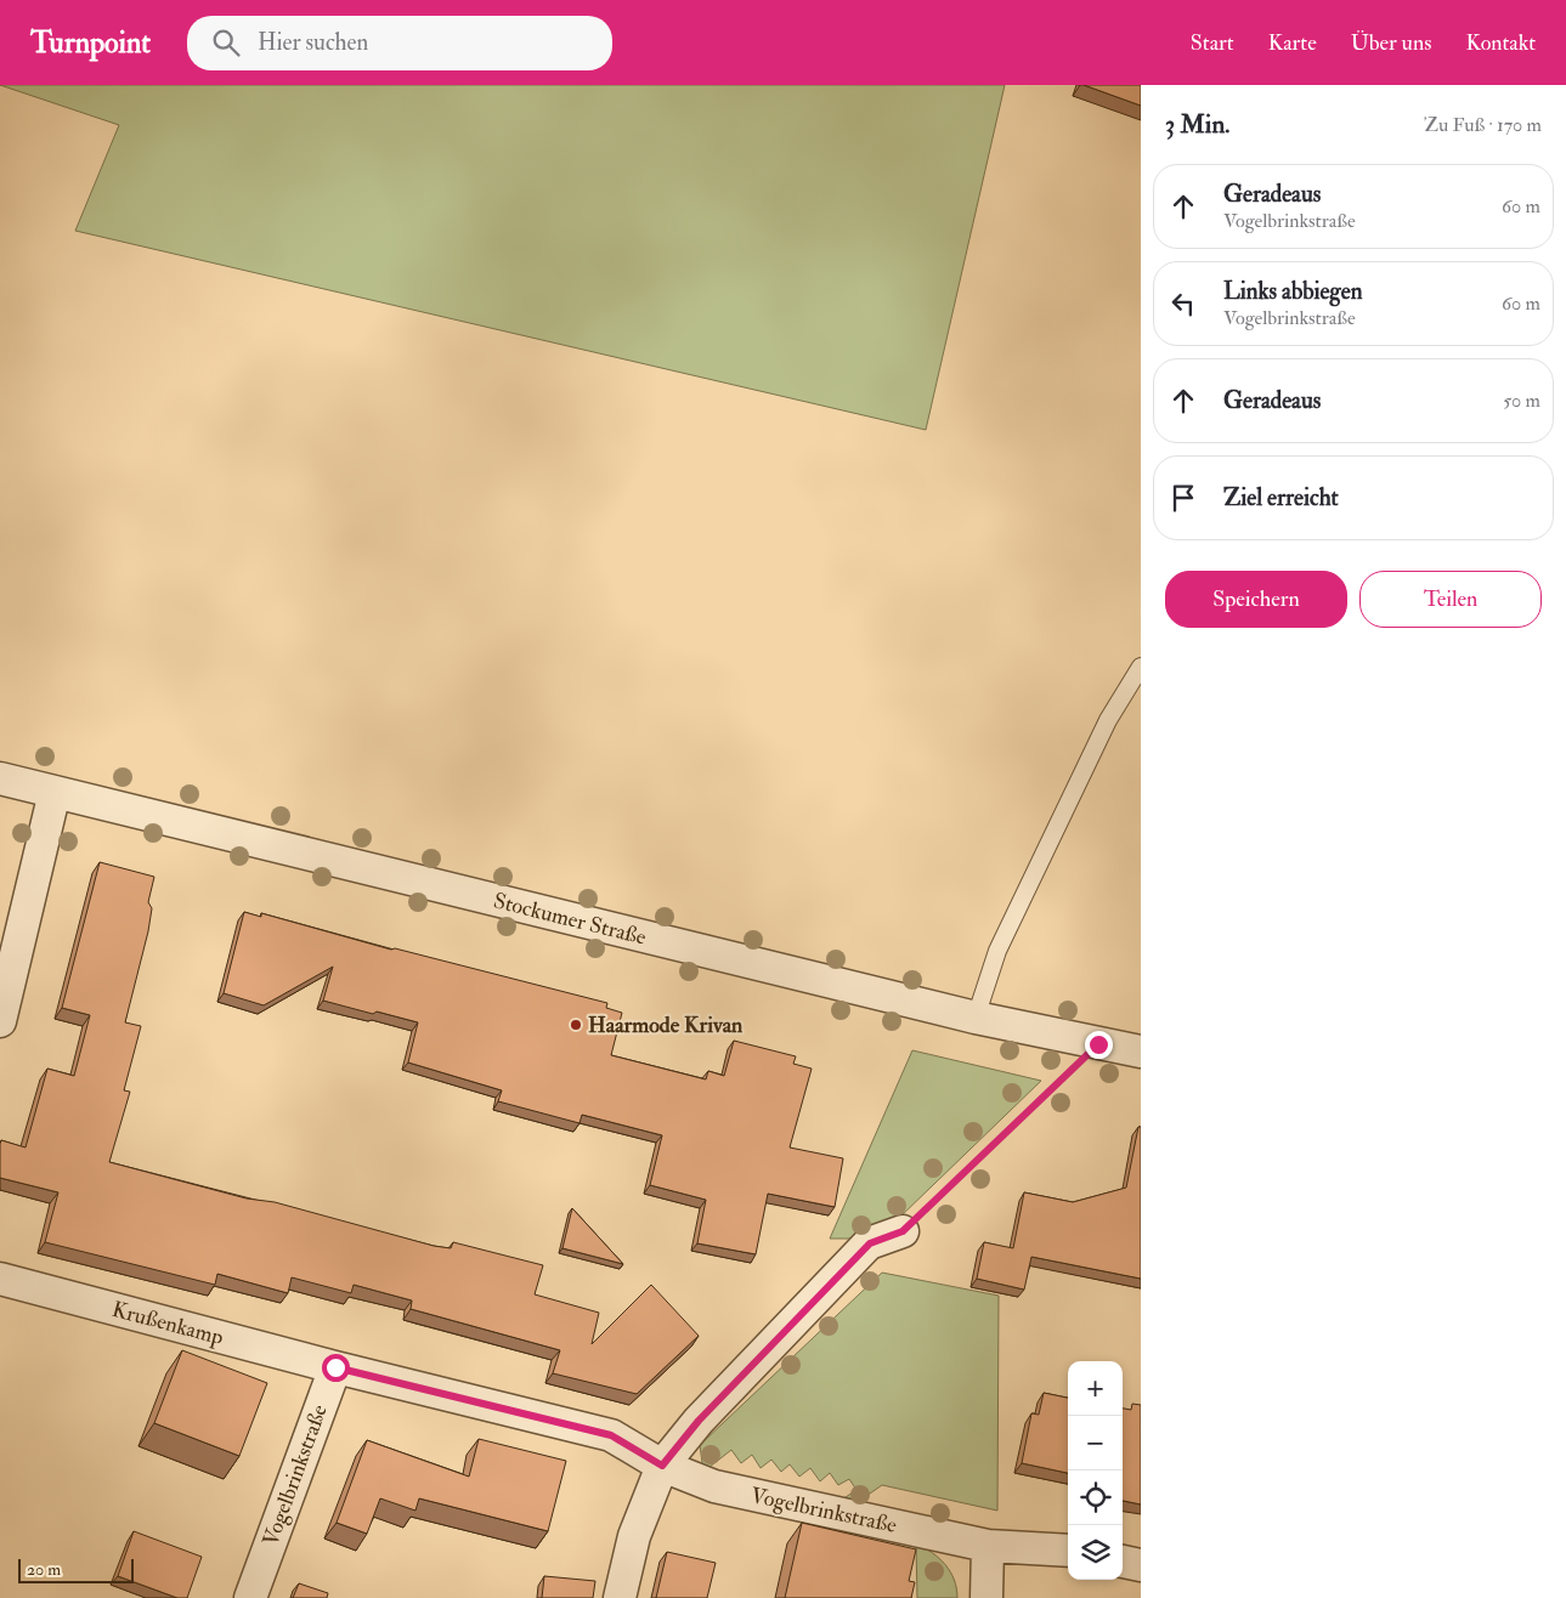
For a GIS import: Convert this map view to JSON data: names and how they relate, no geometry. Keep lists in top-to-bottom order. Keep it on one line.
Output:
{"streets":{"street":["Stockumer Straße","Krußenkamp","Vogelbrinkstraße"]},"crossings":[["Krußenkamp","Vogelbrinkstraße"]],"places":["Haarmode Krivan"],"scale_bar":"20 m","page":{"header":"Turnpoint","search":"Hier suchen","nav":["Start","Karte","Über uns","Kontakt"],"heading":["3 Min.","Zu Fuß · 170 m"],"list":[["Geradeaus","Vogelbrinkstraße","60 m"],["Links abbiegen","Vogelbrinkstraße","60 m"],["Geradeaus","50 m"],"Ziel erreicht"],"buttons":["Speichern","Teilen"],"map_buttons":["+","−"],"scale":"20 m"}}
